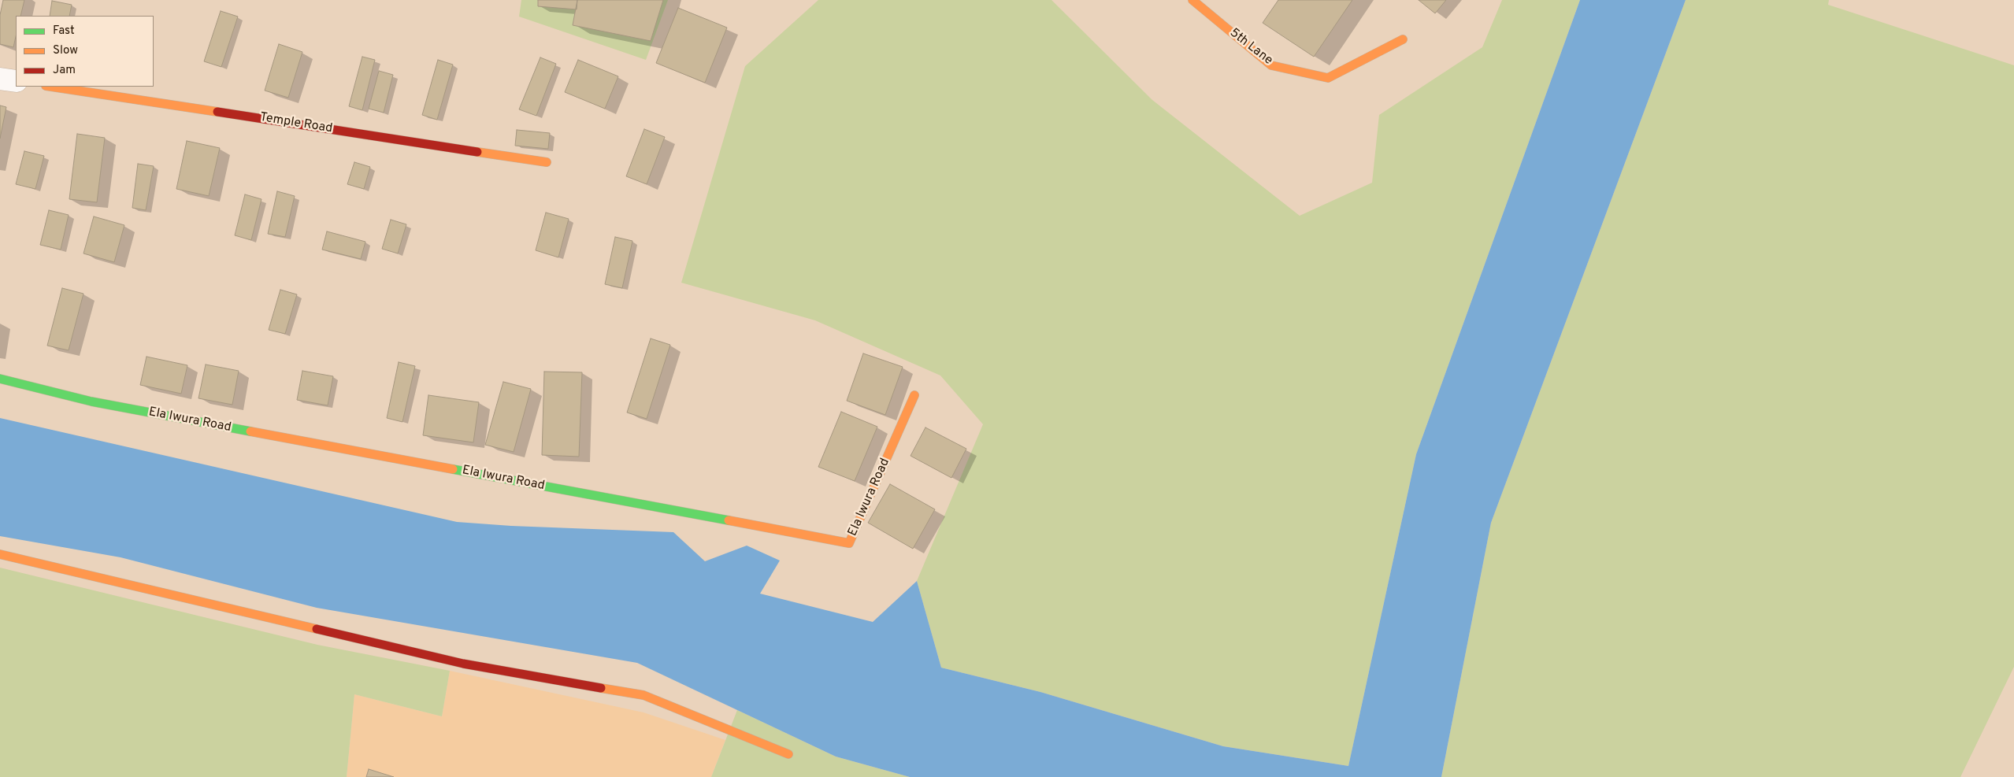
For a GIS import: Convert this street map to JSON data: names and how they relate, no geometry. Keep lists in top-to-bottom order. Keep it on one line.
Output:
{"streets":{"street":["5th Lane","Temple Road","Ela Iwura Road"]},"legend":["Fast","Slow","Jam"]}
